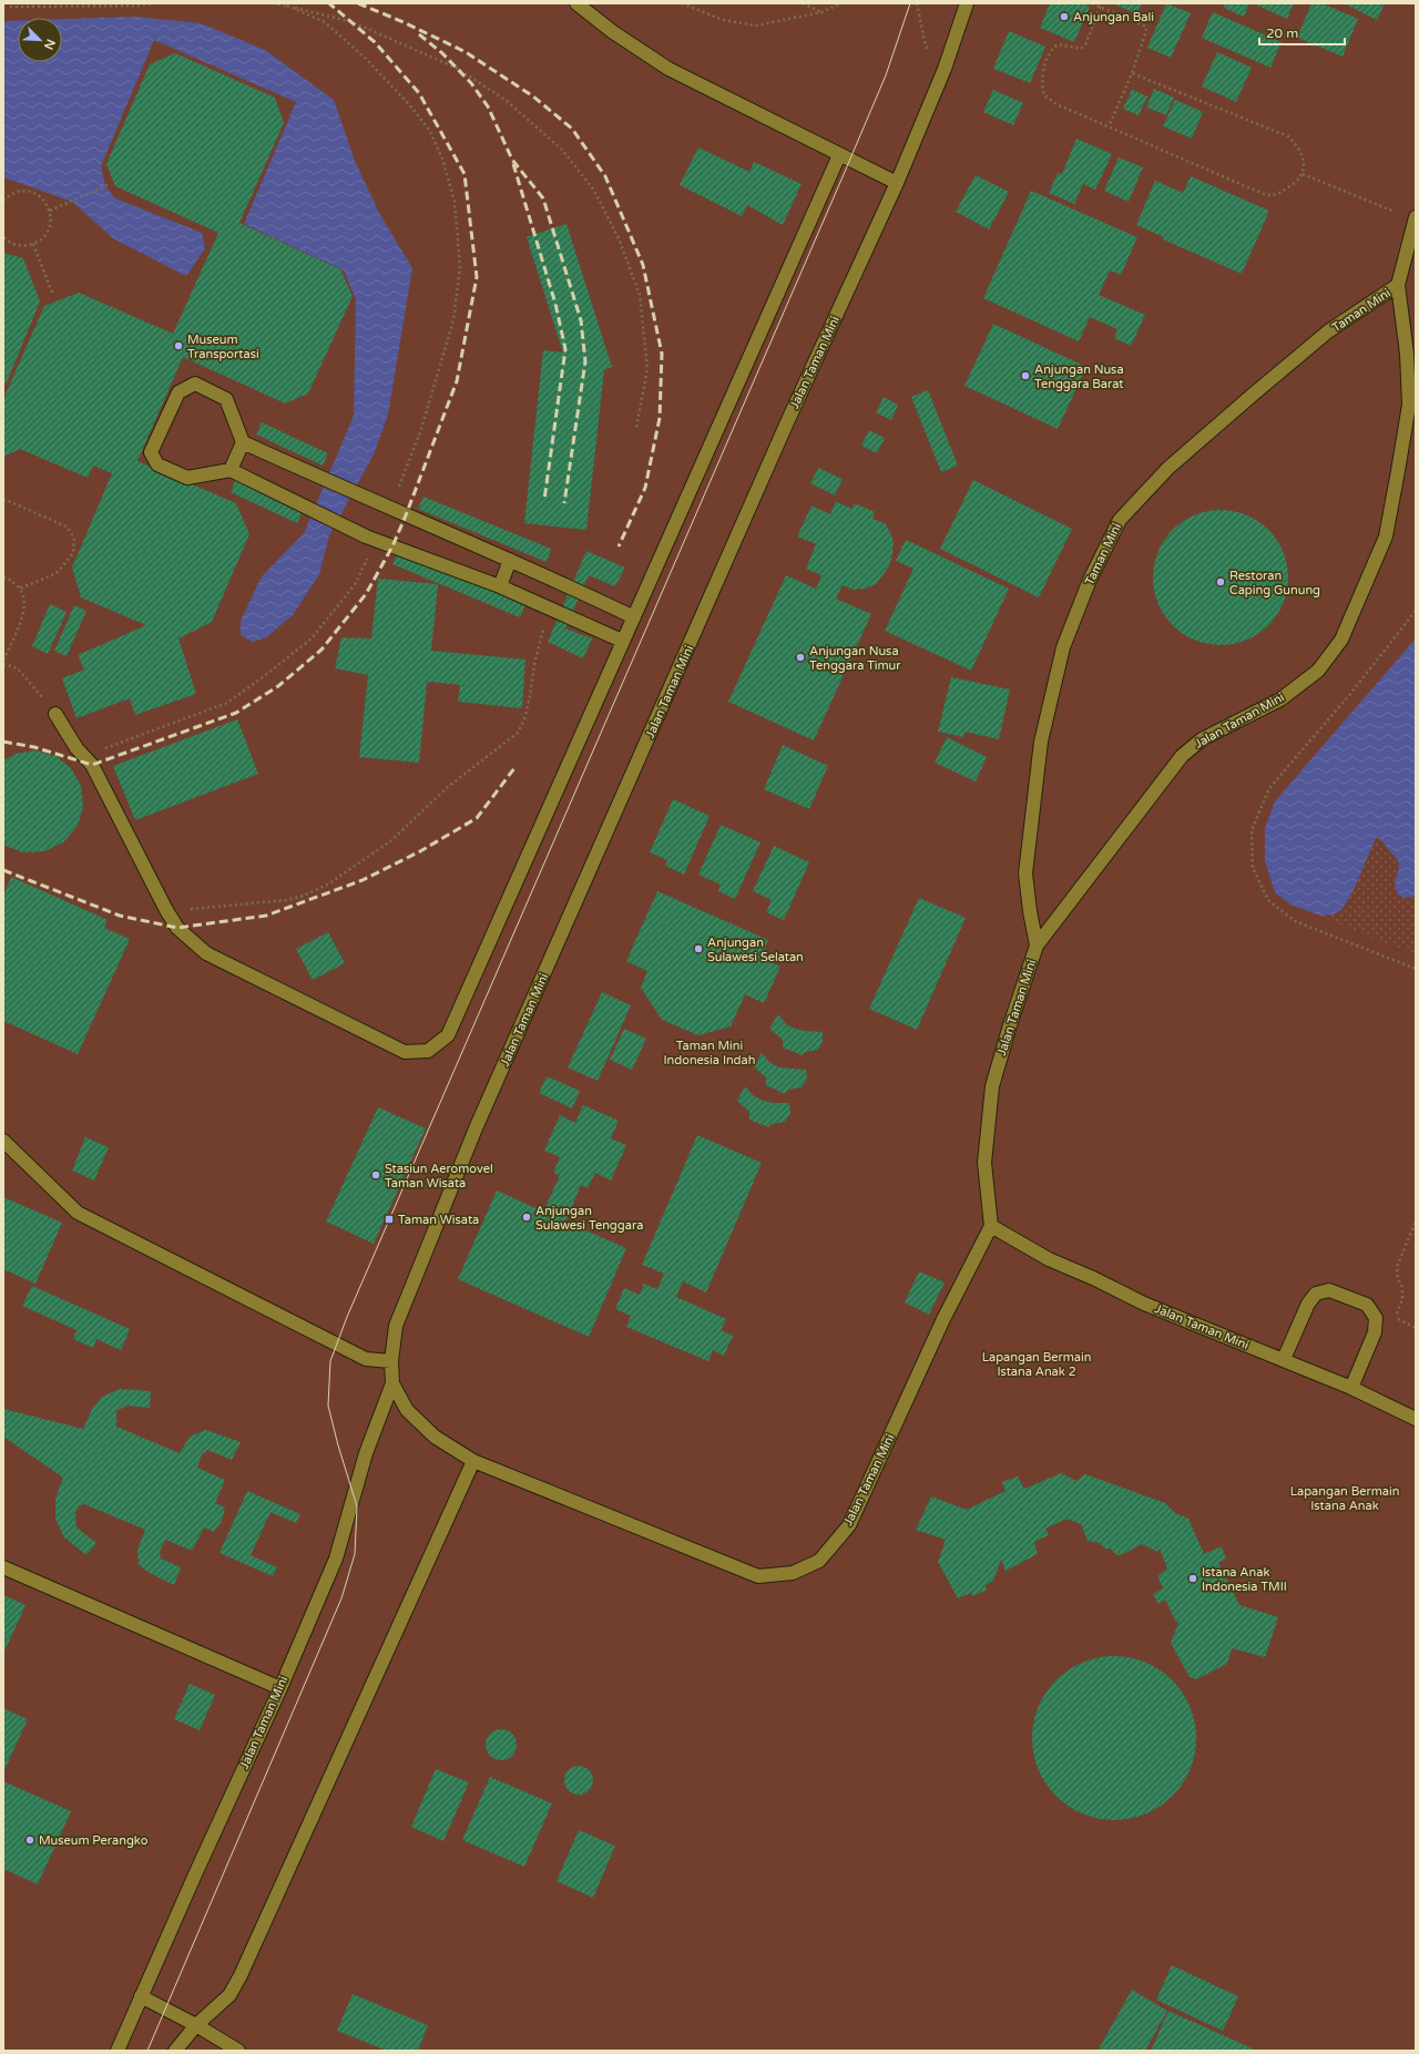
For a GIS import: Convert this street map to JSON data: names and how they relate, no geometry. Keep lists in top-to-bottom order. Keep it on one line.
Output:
{"streets":{"lane":["Taman Mini","Jalan Taman Mini"]},"crossings":[["Taman Mini","Jalan Taman Mini"]],"parks":["Taman Mini Indonesia Indah","Lapangan Bermain Istana Anak 2","Lapangan Bermain Istana Anak"],"places":{"other":["Anjungan Bali","Museum Transportasi","Anjungan Nusa Tenggara Barat","Restoran Caping Gunung","Anjungan Nusa Tenggara Timur","Anjungan Sulawesi Selatan","Stasiun Aeromovel Taman Wisata","Anjungan Sulawesi Tenggara","Istana Anak Indonesia TMII","Museum Perangko"],"transit":["Taman Wisata"]},"scale_bar":"20 m","north":"bottom right"}
